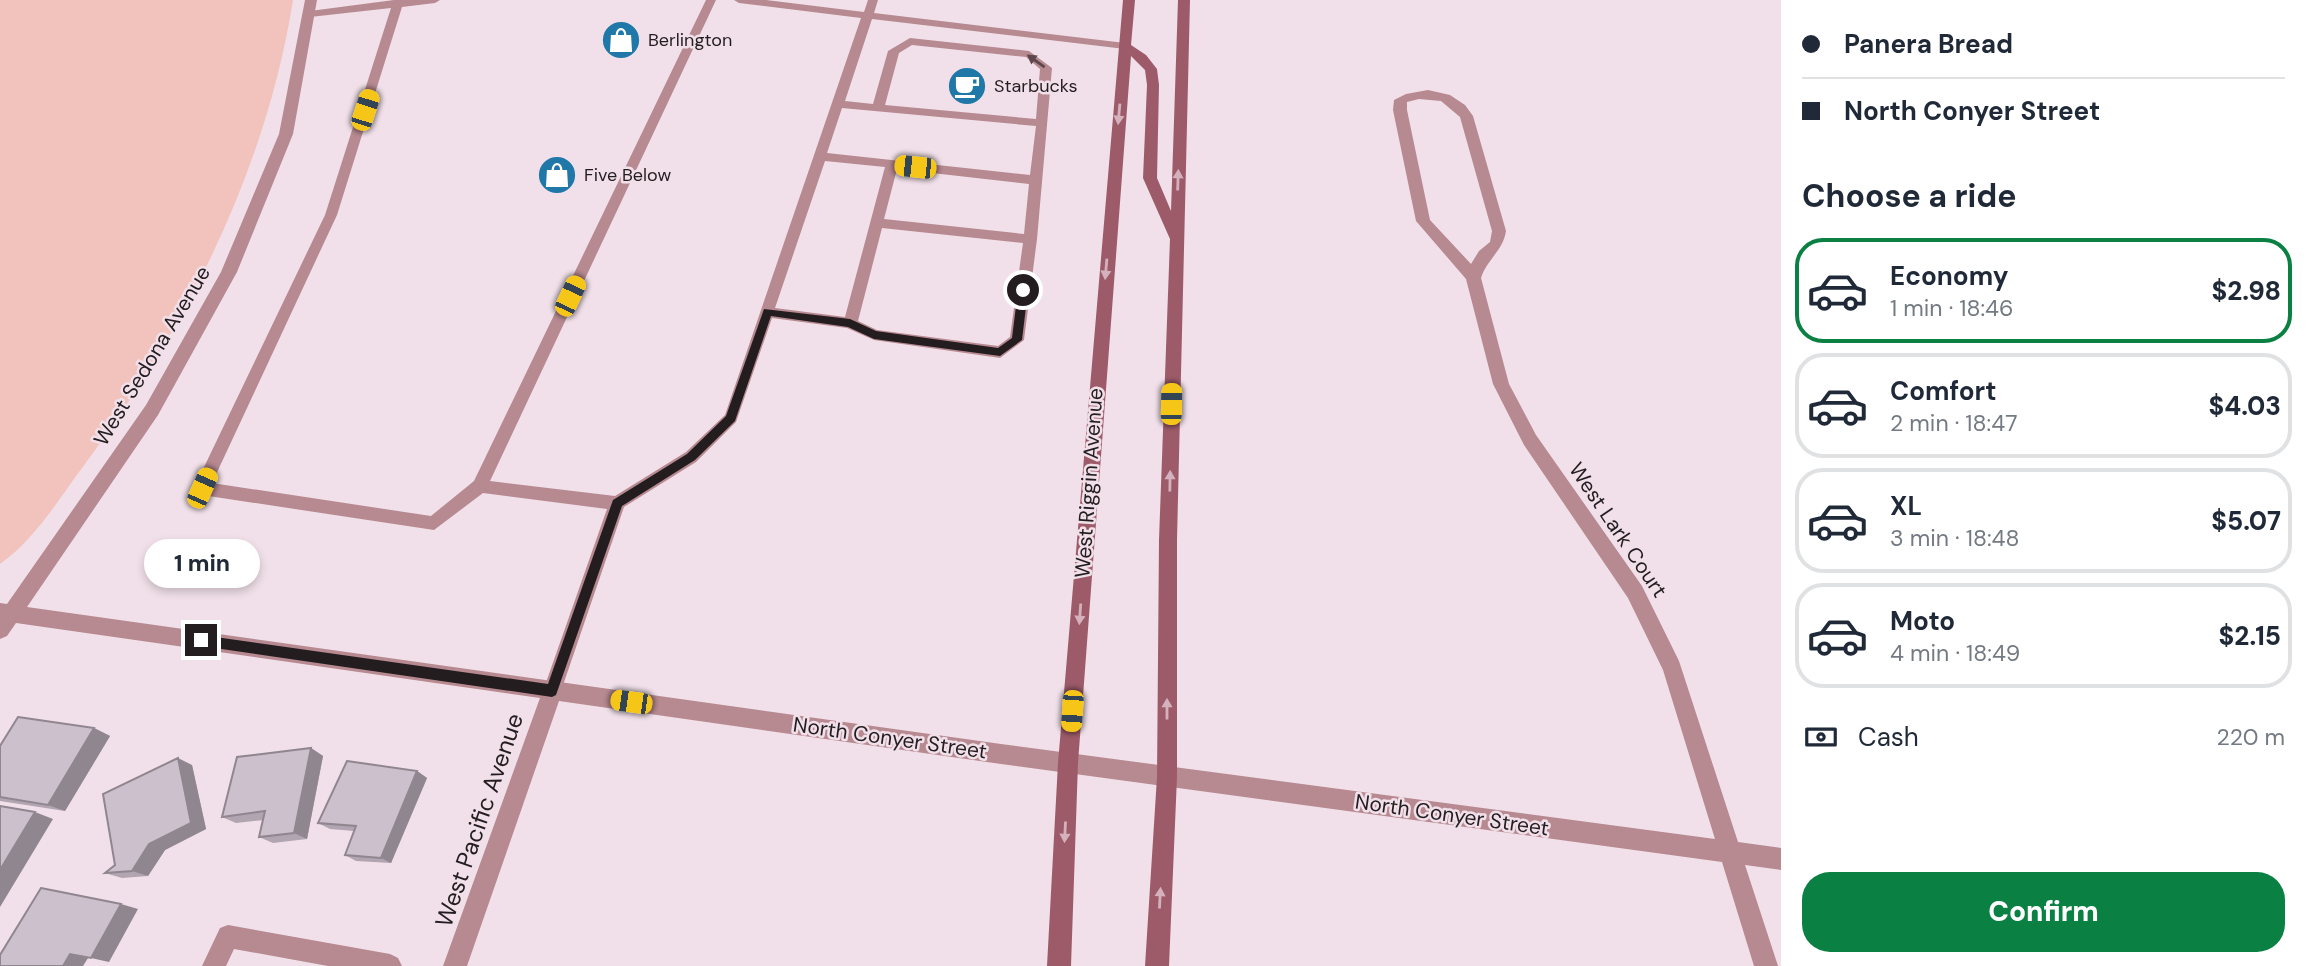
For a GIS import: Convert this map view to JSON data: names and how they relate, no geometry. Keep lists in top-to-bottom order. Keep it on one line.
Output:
{"streets":{"main road":["West Riggin Avenue"],"street":["West Sedona Avenue","West Lark Court","North Conyer Street","West Pacific Avenue"]},"crossings":[["West Sedona Avenue","North Conyer Street"],["West Riggin Avenue","North Conyer Street"],["West Lark Court","North Conyer Street"],["North Conyer Street","West Pacific Avenue"]],"places":{"shop":["Berlington","Five Below"],"cafe":["Starbucks"]},"page":{"banner":["Panera Bread","North Conyer Street"],"heading":"Choose a ride","list":[{"name":"Economy","note":"1 min · 18:46","value":"$2.98"},{"name":"Comfort","note":"2 min · 18:47","value":"$4.03"},{"name":"XL","note":"3 min · 18:48","value":"$5.07"},{"name":"Moto","note":"4 min · 18:49","value":"$2.15"}],"bubble":"1 min","pay":["Cash","220 m"],"buttons":"Confirm"}}
